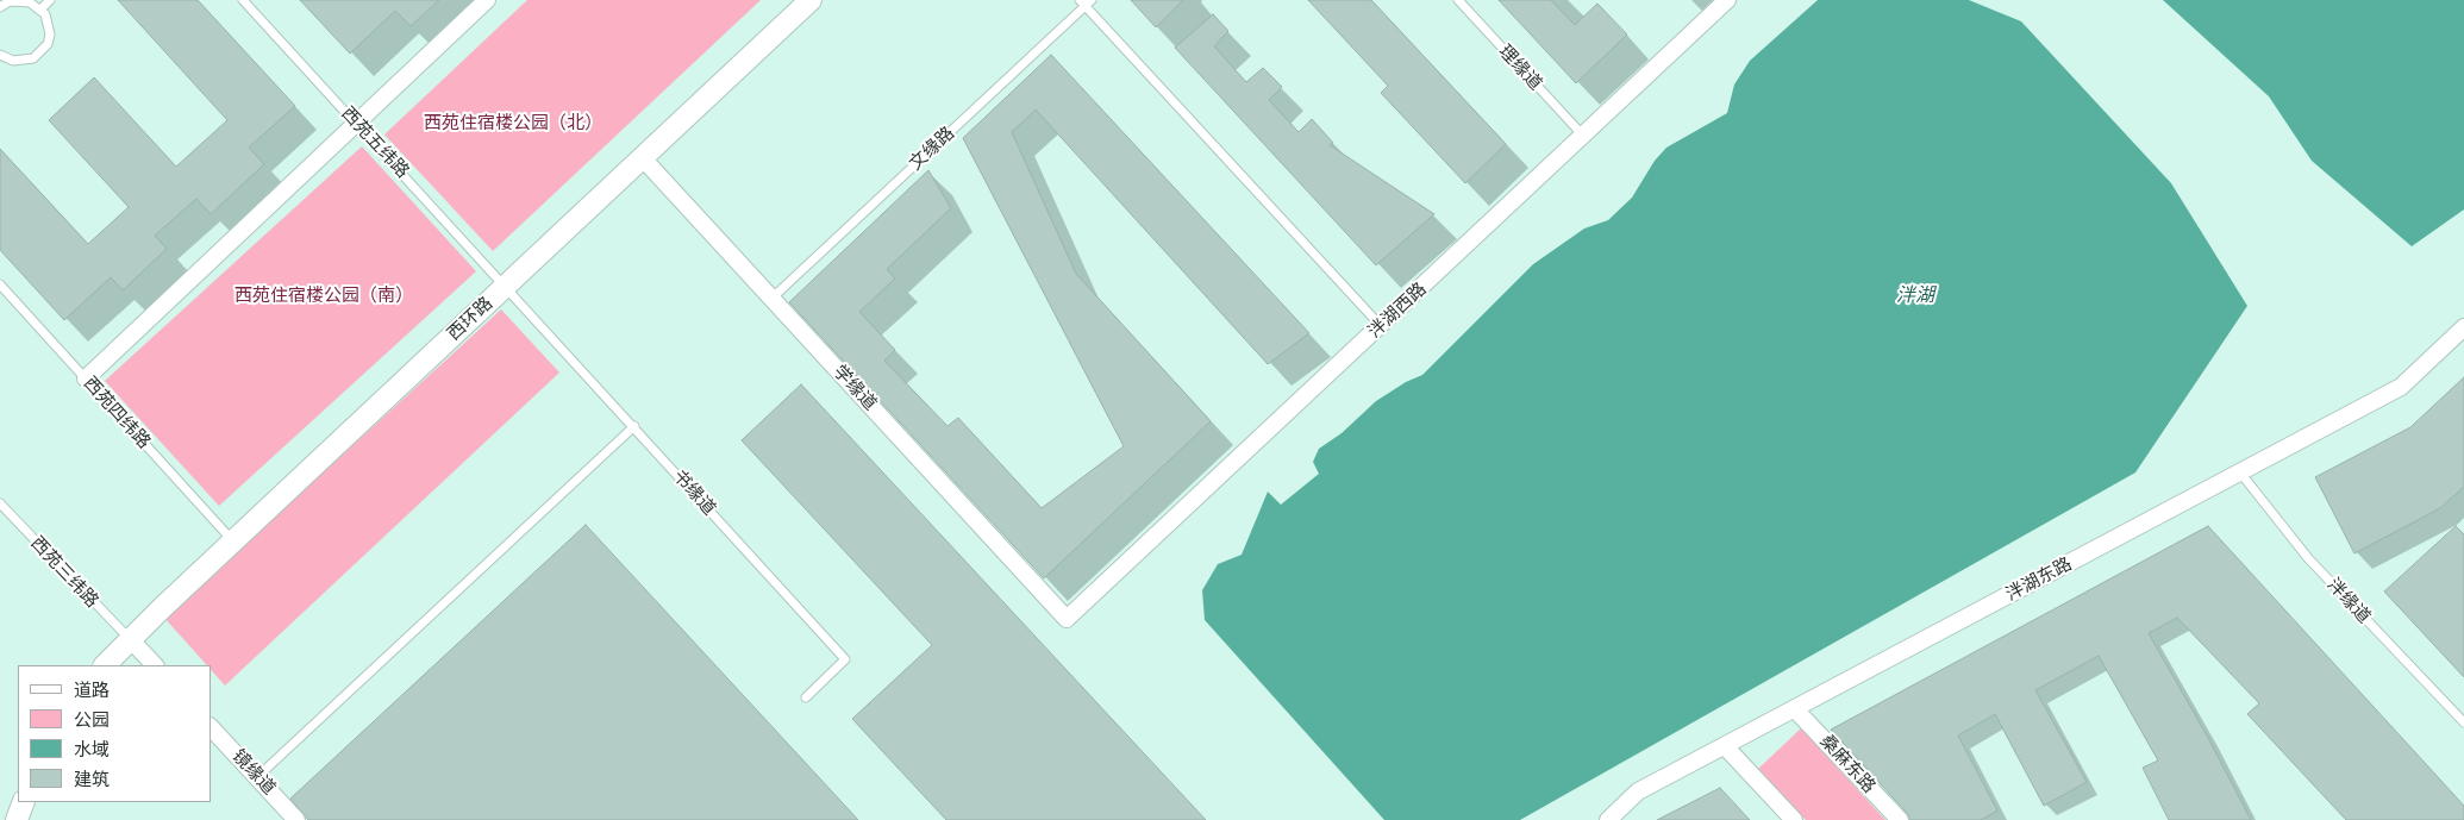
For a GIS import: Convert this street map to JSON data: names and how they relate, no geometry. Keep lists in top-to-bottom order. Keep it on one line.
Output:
{"streets":{"street":["泮湖西路","西环路","学缘道","泮湖东路","桑麻东路","镜缘道"],"lane":["理缘道","西苑五纬路","文缘路","西苑四纬路","书缘道","西苑三纬路","泮缘道"]},"crossings":[["理缘道","泮湖西路"],["西苑五纬路","西环路"],["西苑五纬路","书缘道"],["文缘路","学缘道"],["泮湖西路","学缘道"],["西环路","学缘道"],["西环路","西苑四纬路"],["西环路","书缘道"],["西环路","西苑三纬路"],["泮湖东路","泮缘道"],["泮湖东路","桑麻东路"]],"water":["泮湖"],"parks":["西苑住宿楼公园（北）","西苑住宿楼公园（南）"],"legend":["道路","公园","水域","建筑"]}
